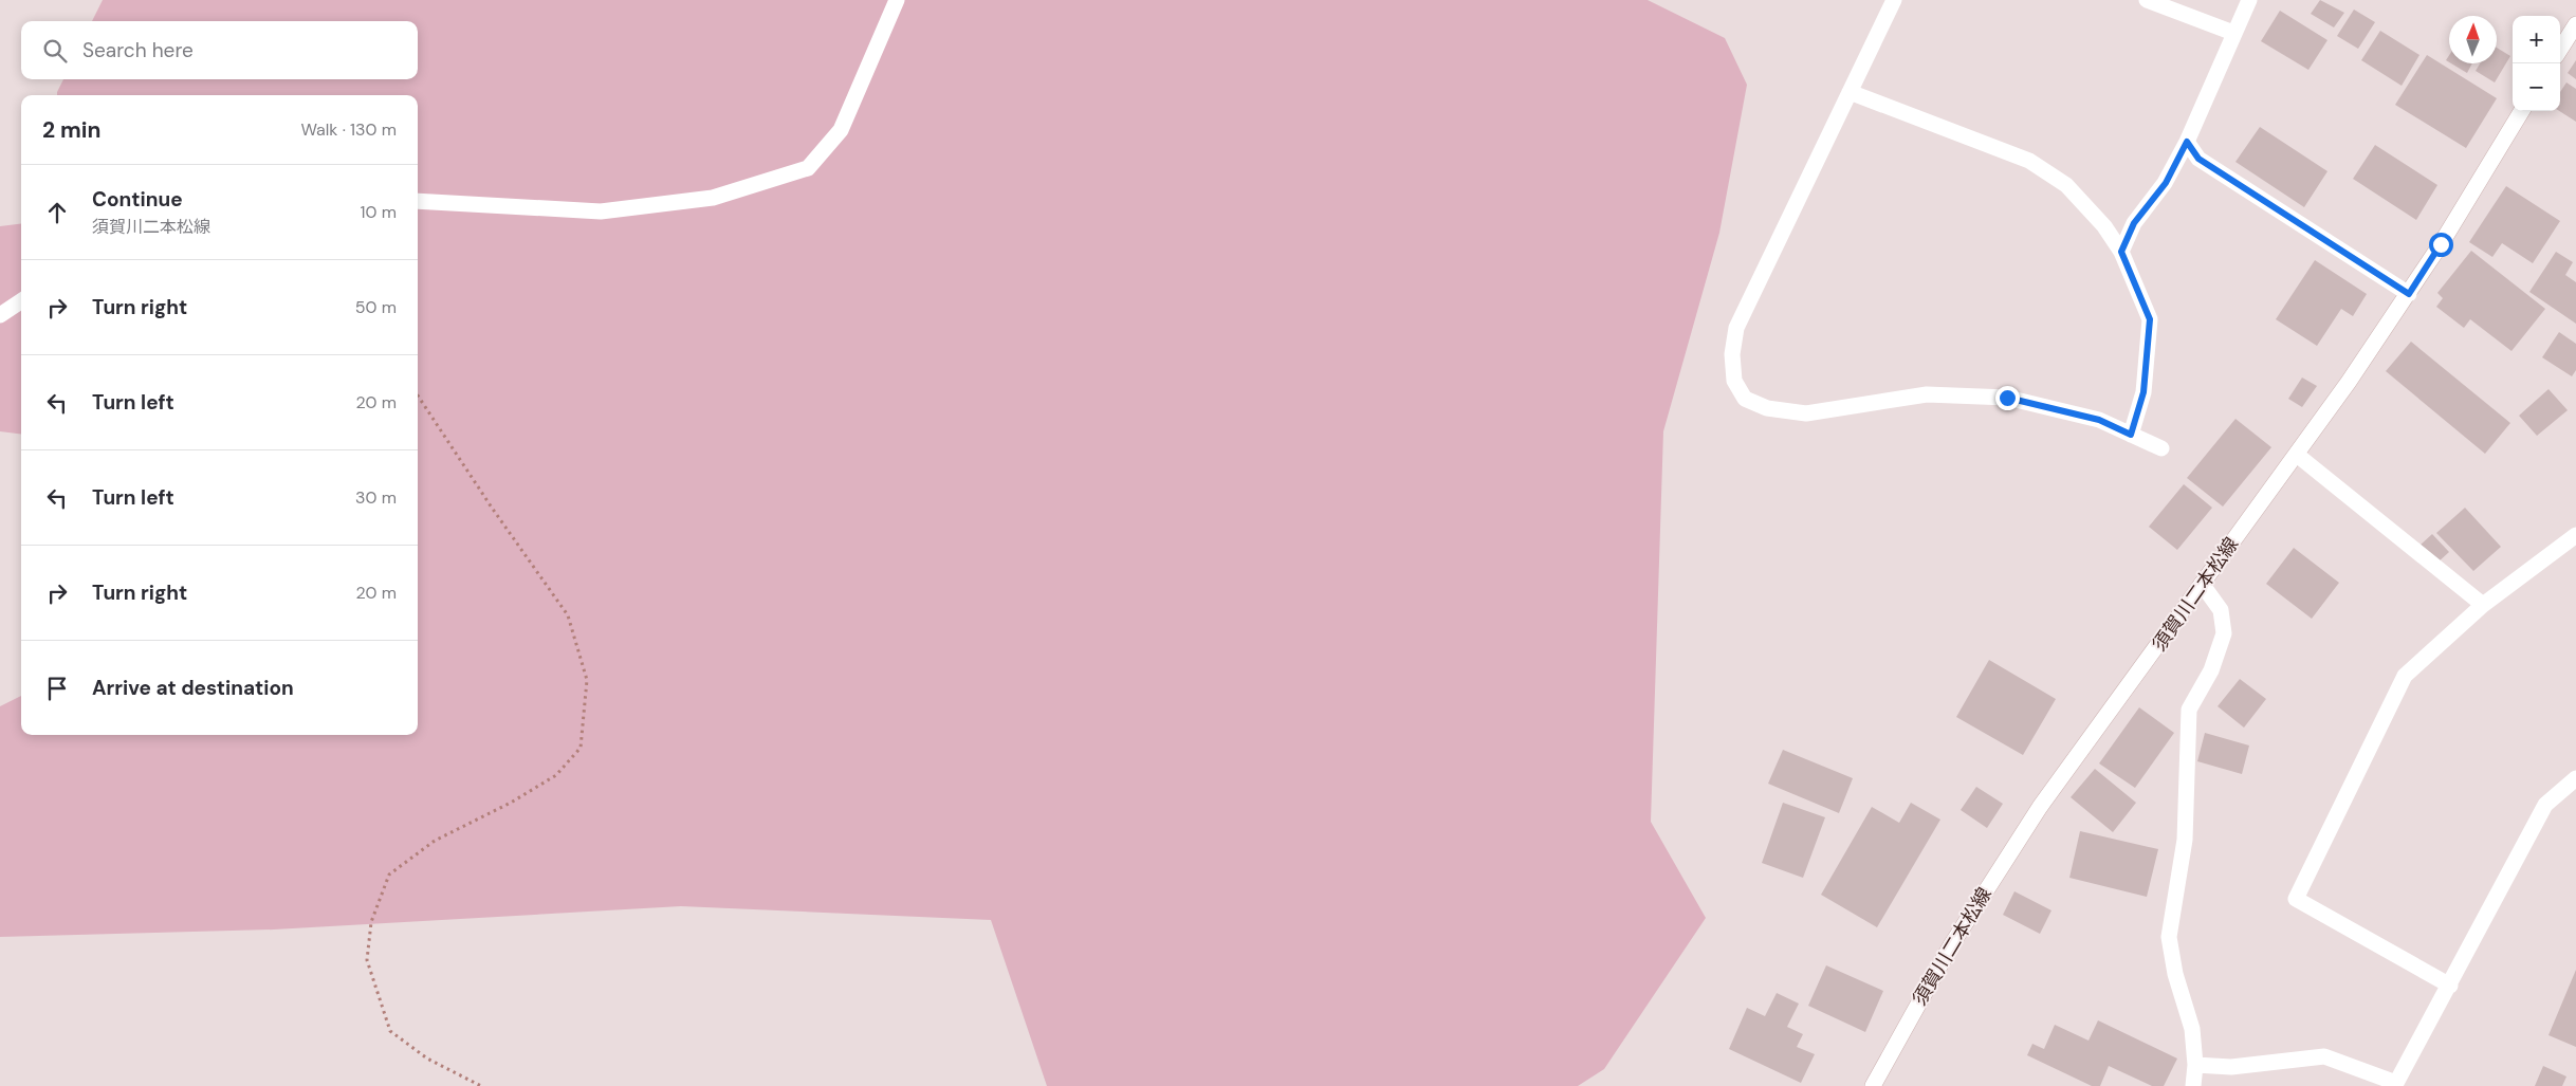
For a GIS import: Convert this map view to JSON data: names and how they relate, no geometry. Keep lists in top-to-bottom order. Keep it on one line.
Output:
{"streets":{"street":["須賀川二本松線"]},"north":"top","page":{"map_buttons":["+","−"],"search":"Search here","heading":["2 min","Walk · 130 m"],"list":[["Continue","須賀川二本松線","10 m"],["Turn right","50 m"],["Turn left","20 m"],["Turn left","30 m"],["Turn right","20 m"],"Arrive at destination"]}}
